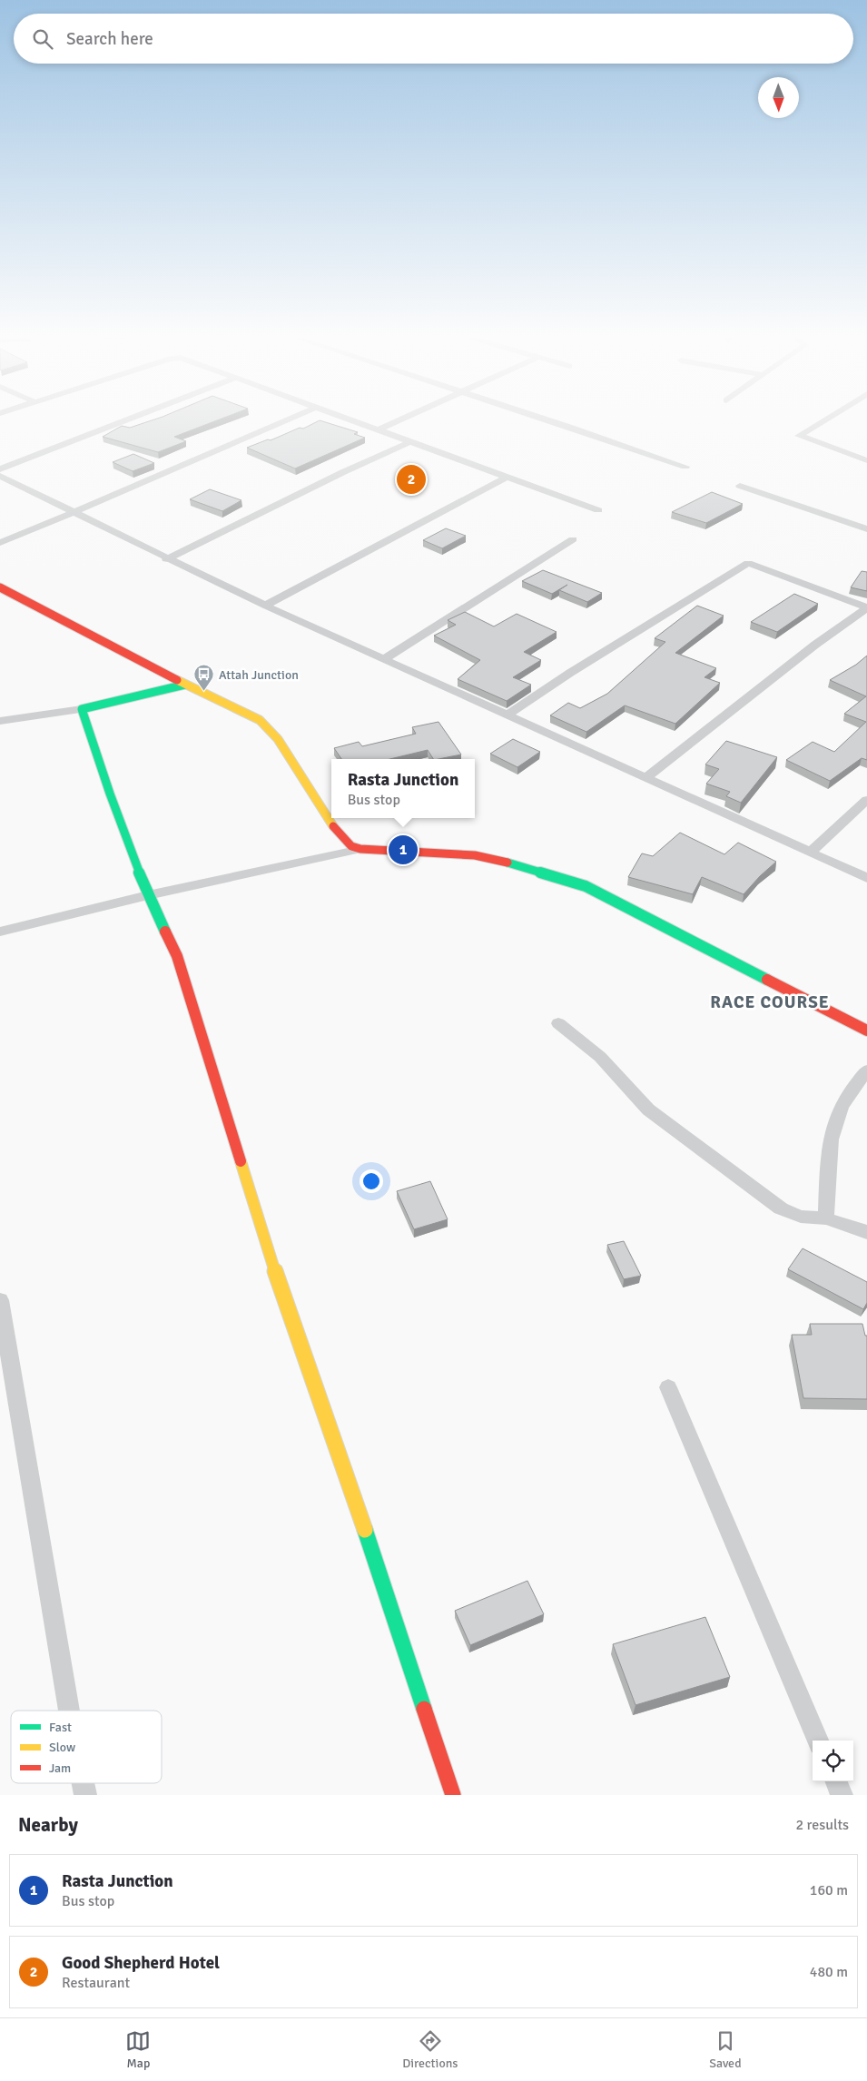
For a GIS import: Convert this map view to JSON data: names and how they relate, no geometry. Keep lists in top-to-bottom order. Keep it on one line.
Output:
{"districts":["RACE COURSE"],"places":{"bus stop":["Attah Junction"]},"legend":["Fast","Slow","Jam"],"north":"bottom","page":{"search":"Search here","pins":["2","1"],"popup":["Rasta Junction","Bus stop"],"heading":["Nearby","2 results"],"list":[{"mark":"1","name":"Rasta Junction","note":"Bus stop","value":"160 m"},{"mark":"2","name":"Good Shepherd Hotel","note":"Restaurant","value":"480 m"}],"nav":["Map","Directions","Saved"]}}
